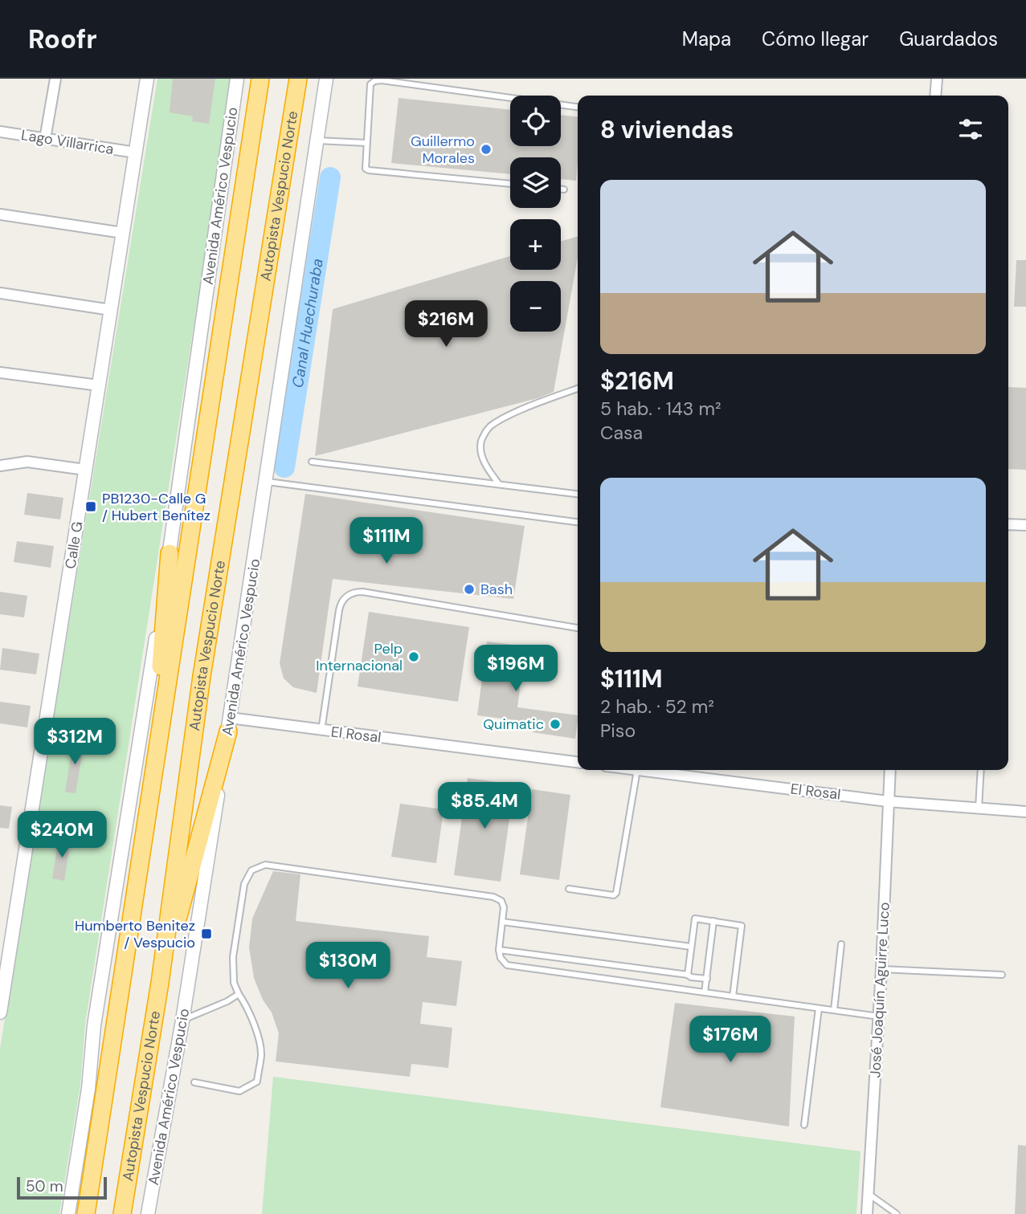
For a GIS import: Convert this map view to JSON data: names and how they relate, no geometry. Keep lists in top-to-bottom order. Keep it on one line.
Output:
{"streets":{"highway":["Autopista Vespucio Norte"],"main road":["Avenida Américo Vespucio","Calle G"],"street":["Lago Villarrica","El Rosal","José Joaquín Aguirre Luco"]},"crossings":[["Lago Villarrica","Calle G"],["Avenida Américo Vespucio","El Rosal"],["El Rosal","José Joaquín Aguirre Luco"]],"water":["Canal Huechuraba"],"places":{"other":["Guillermo Morales","Bash","Pelp Internacional","Quimatic"],"transit":["PB1230-Calle G / Hubert Benítez","Humberto Benitez / Vespucio"]},"scale_bar":"50 m","page":{"header":"Roofr","nav":["Mapa","Cómo llegar","Guardados"],"map_buttons":["+","−"],"heading":"8 viviendas","list":[{"name":"$216M","note":"5 hab. · 143 m² · Casa"},{"name":"$111M","note":"2 hab. · 52 m² · Piso"}],"price":["$216M","$111M","$196M","$312M","$85.4M","$240M","$130M","$176M"],"scale":"50 m"}}
